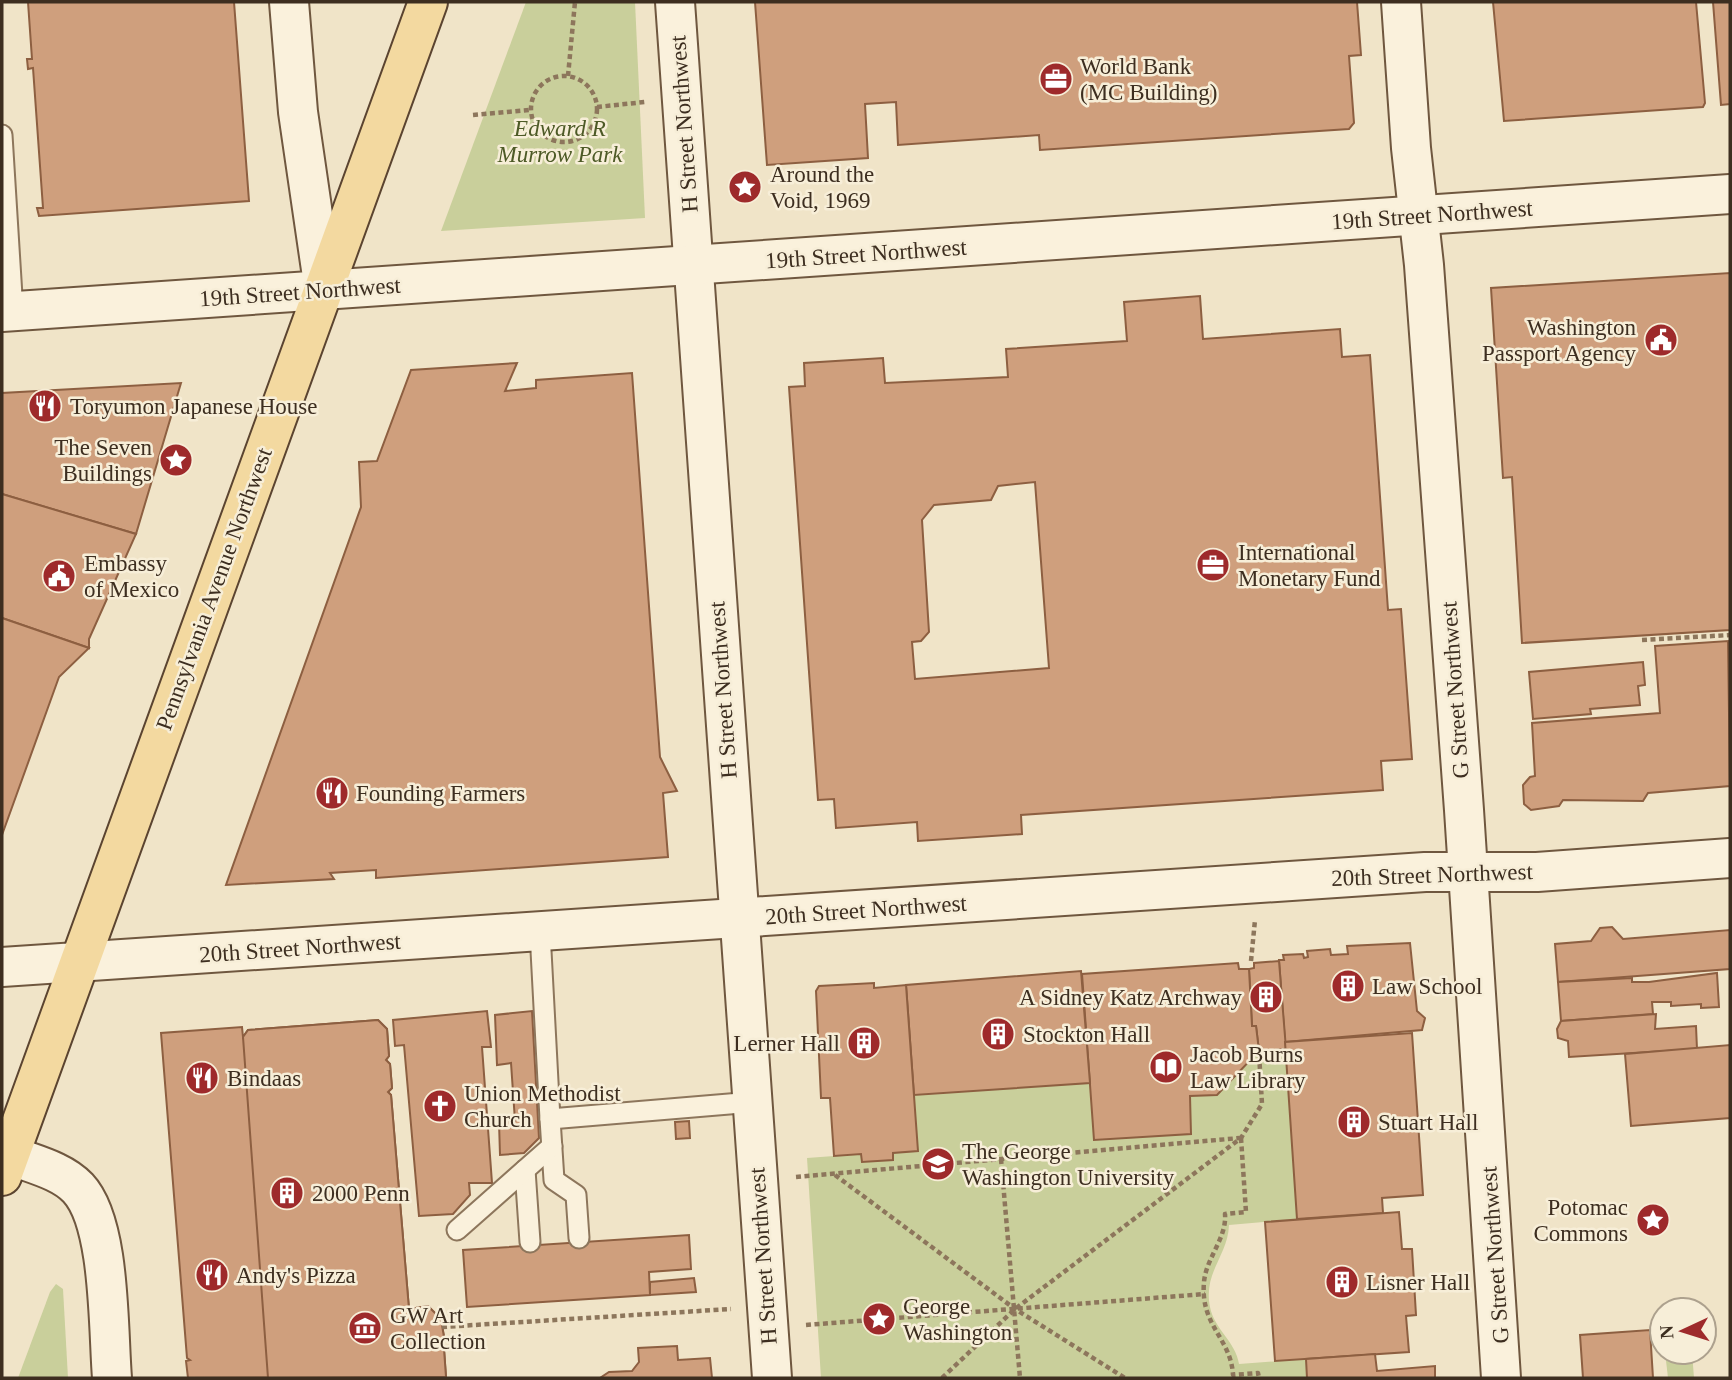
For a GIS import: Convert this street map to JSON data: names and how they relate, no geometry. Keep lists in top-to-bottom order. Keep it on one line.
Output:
{"streets":{"main road":["Pennsylvania Avenue Northwest"],"street":["H Street Northwest","19th Street Northwest","G Street Northwest","20th Street Northwest"]},"crossings":[["H Street Northwest","19th Street Northwest"],["H Street Northwest","20th Street Northwest"],["19th Street Northwest","Pennsylvania Avenue Northwest"],["19th Street Northwest","G Street Northwest"],["Pennsylvania Avenue Northwest","20th Street Northwest"],["G Street Northwest","20th Street Northwest"]],"parks":["Edward R Murrow Park"],"places":{"office":["World Bank (MC Building)","International Monetary Fund"],"place":["Around the Void, 1969","The Seven Buildings","Potomac Commons","George Washington"],"public building":["Washington Passport Agency","Embassy of Mexico"],"restaurant":["Toryumon Japanese House","Founding Farmers","Bindaas","Andy's Pizza"],"building":["Law School","A Sidney Katz Archway","Stockton Hall","Lerner Hall","Stuart Hall","2000 Penn","Lisner Hall"],"library":["Jacob Burns Law Library"],"church":["Union Methodist Church"],"school or university":["The George Washington University"],"museum":["GW Art Collection"]},"north":"left"}
